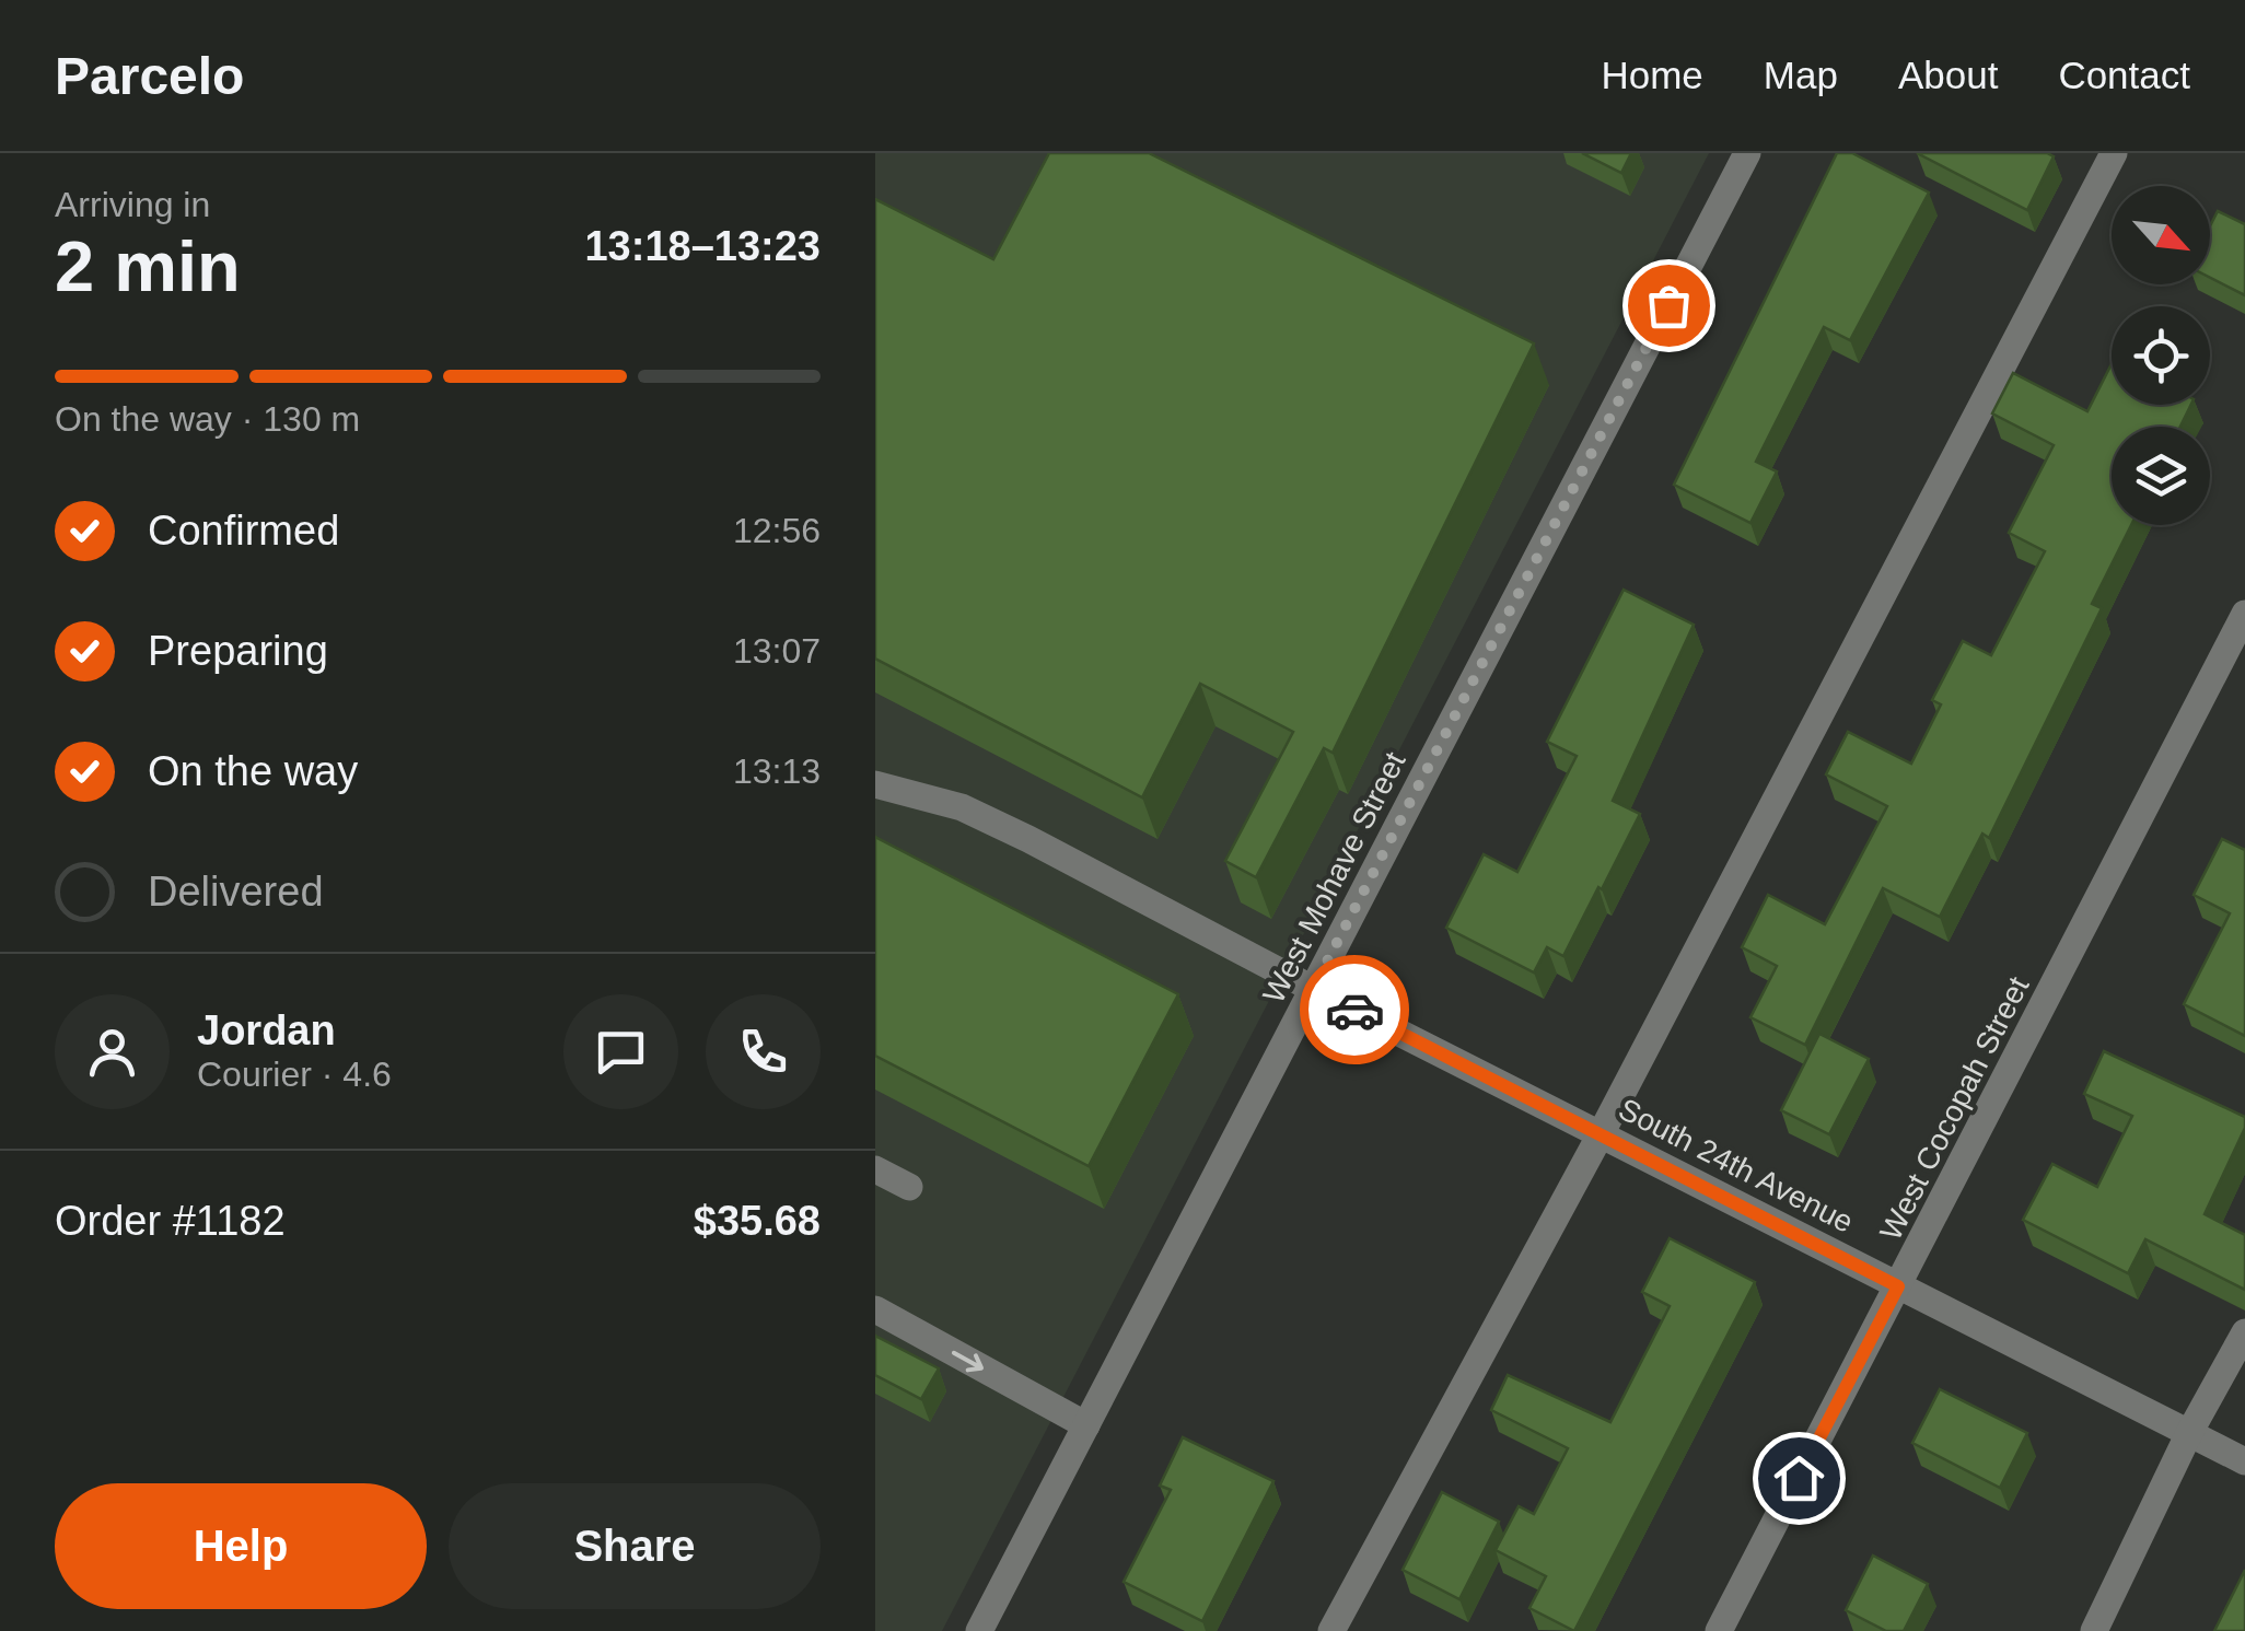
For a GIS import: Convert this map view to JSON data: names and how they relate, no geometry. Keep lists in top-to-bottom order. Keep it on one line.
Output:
{"streets":{"street":["West Mohave Street","West Cocopah Street","South 24th Avenue"]},"crossings":[["West Mohave Street","South 24th Avenue"],["West Cocopah Street","South 24th Avenue"]],"north":"bottom right","page":{"header":"Parcelo","nav":["Home","Map","About","Contact"],"heading":["2 min","Arriving in","13:18–13:23"],"panel":["Jordan","Courier · 4.6","Order #1182","$35.68"],"bar":"On the way · 130 m","list":[["Confirmed","12:56"],["Preparing","13:07"],["On the way","13:13"],"Delivered"],"buttons":["Help","Share"]}}
